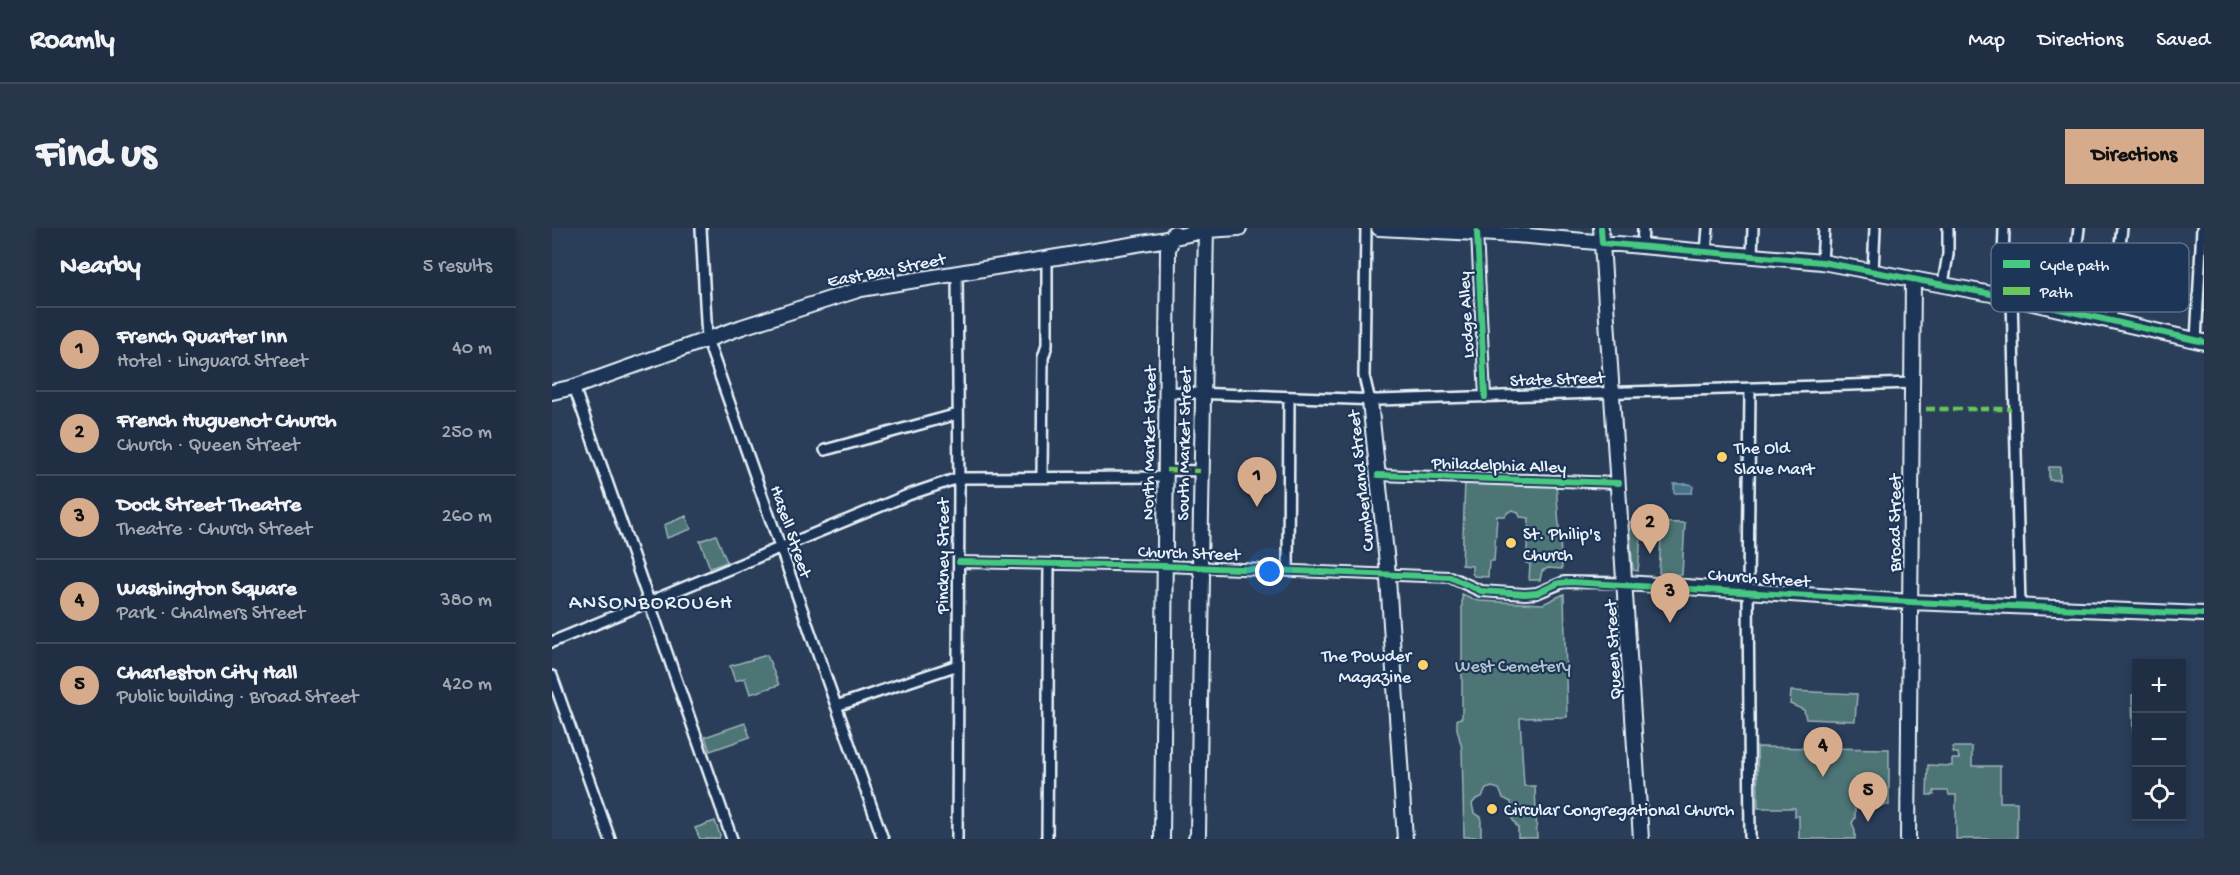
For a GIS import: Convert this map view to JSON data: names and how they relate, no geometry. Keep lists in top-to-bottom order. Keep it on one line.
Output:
{"streets":{"street":["East Bay Street","Lodge Alley","State Street","North Market Street","South Market Street","Philadelphia Alley","Cumberland Street","Broad Street","Hasell Street","Church Street","Pinckney Street","Queen Street"]},"crossings":[["East Bay Street","North Market Street"],["East Bay Street","South Market Street"],["East Bay Street","Hasell Street"],["East Bay Street","Pinckney Street"],["Lodge Alley","State Street"],["State Street","North Market Street"],["State Street","South Market Street"],["State Street","Cumberland Street"],["State Street","Broad Street"],["State Street","Queen Street"],["North Market Street","Church Street"],["South Market Street","Church Street"],["Philadelphia Alley","Cumberland Street"],["Philadelphia Alley","Queen Street"],["Cumberland Street","Church Street"],["Broad Street","Church Street"],["Church Street","Pinckney Street"],["Church Street","Queen Street"]],"districts":["ANSONBOROUGH"],"parks":["West Cemetery"],"places":["The Old Slave Mart","St. Philip's Church","The Powder Magazine","Circular Congregational Church"],"legend":["Cycle path","Path"],"page":{"header":"Roamly","nav":["Map","Directions","Saved"],"buttons":"Directions","title":"Find us","heading":["Nearby","5 results"],"list":[{"mark":"1","name":"French Quarter Inn","note":"Hotel · Linguard Street","value":"40 m"},{"mark":"2","name":"French Huguenot Church","note":"Church · Queen Street","value":"250 m"},{"mark":"3","name":"Dock Street Theatre","note":"Theatre · Church Street","value":"260 m"},{"mark":"4","name":"Washington Square","note":"Park · Chalmers Street","value":"380 m"},{"mark":"5","name":"Charleston City Hall","note":"Public building · Broad Street","value":"420 m"}],"pins":["1","2","3","4","5"],"map_buttons":["+","−"]}}
